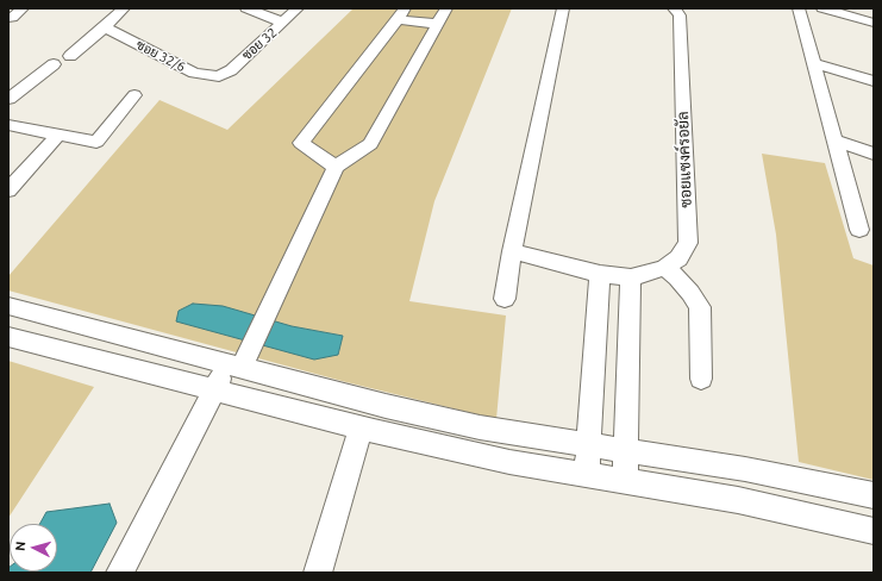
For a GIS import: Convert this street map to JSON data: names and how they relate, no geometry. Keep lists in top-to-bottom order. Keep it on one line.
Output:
{"streets":{"street":["ซอย 32","ซอย 32/6","ซอยแซงค์รอยัล"]},"crossings":[["ซอย 32","ซอย 32/6"]],"north":"left"}
